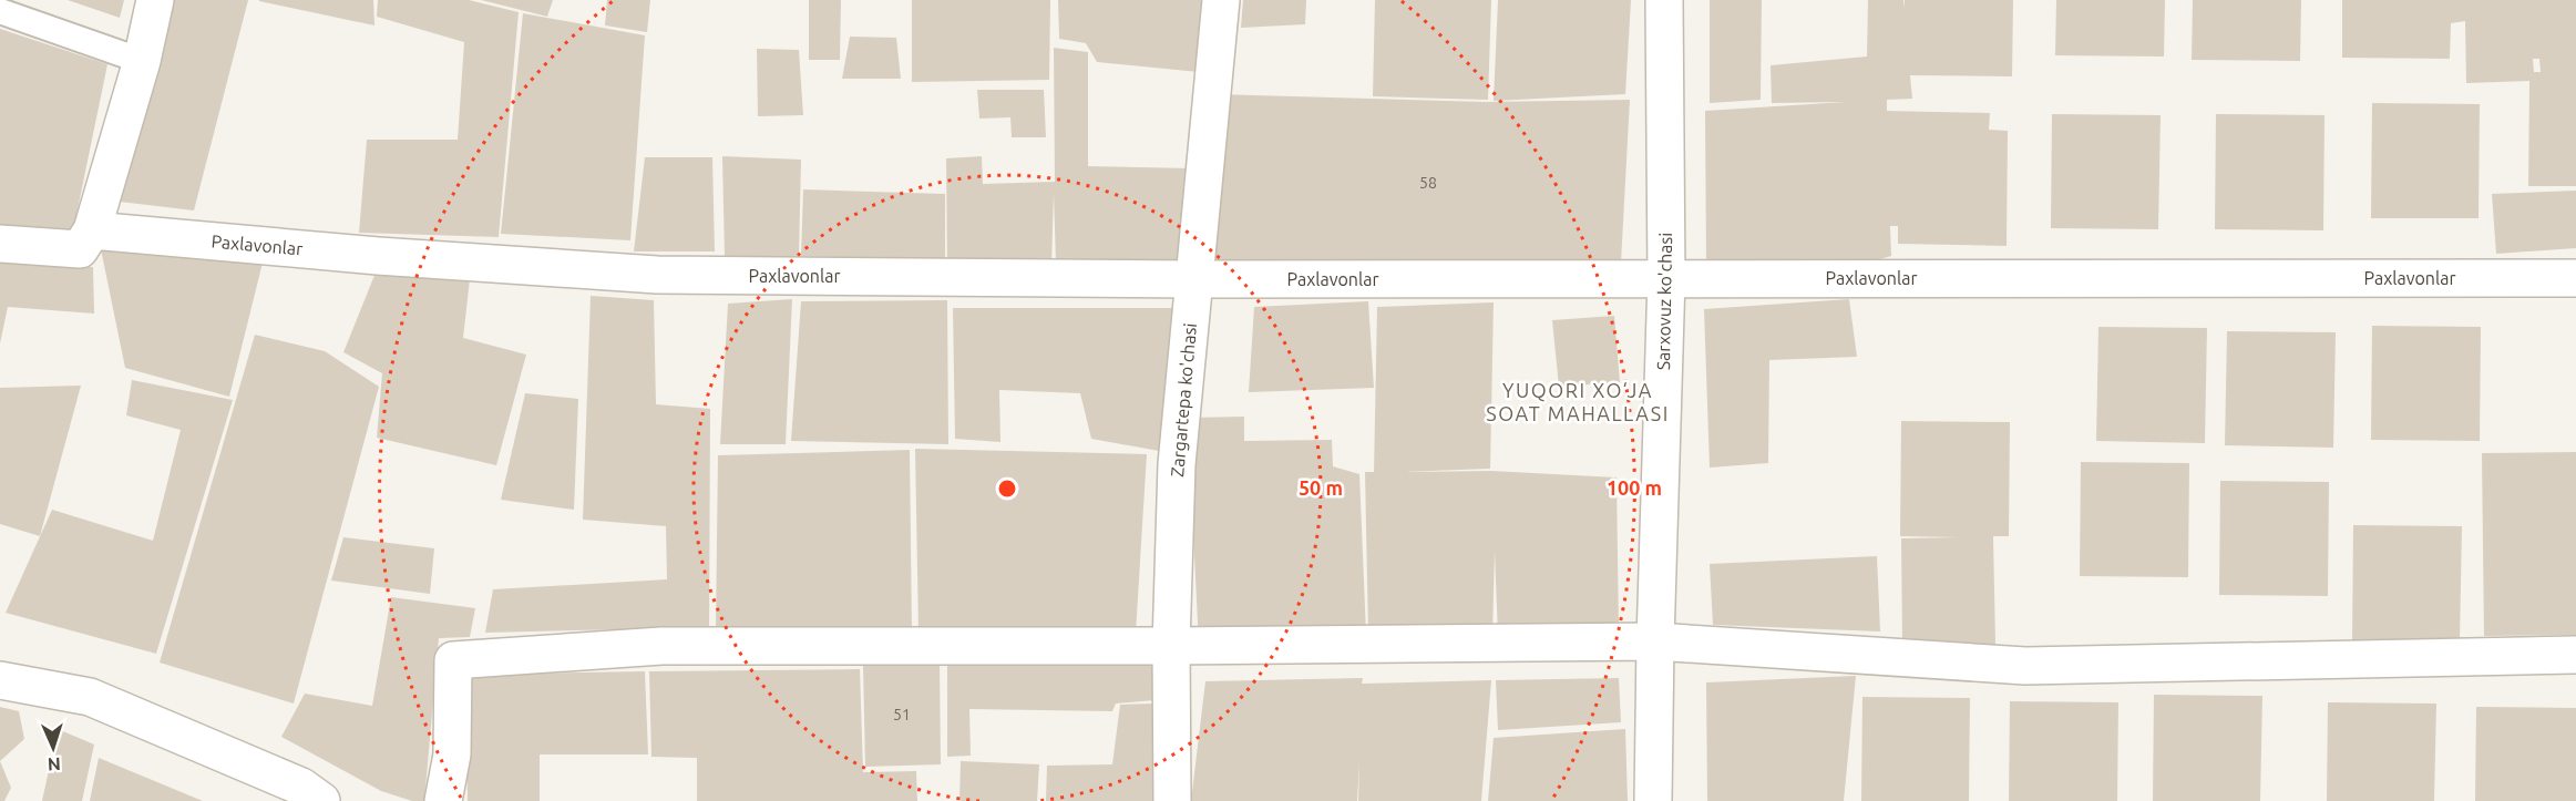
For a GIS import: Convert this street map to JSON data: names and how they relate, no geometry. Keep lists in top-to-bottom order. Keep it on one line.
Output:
{"streets":{"street":["Paxlavonlar","Sarxovuz ko'chasi","Zargartepa ko'chasi"]},"crossings":[["Paxlavonlar","Sarxovuz ko'chasi"],["Paxlavonlar","Zargartepa ko'chasi"]],"districts":["YUQORI XO‘JA SOAT MAHALLASI"],"house_numbers":["58","51"],"north":"bottom","rings":["50 m","100 m"]}
